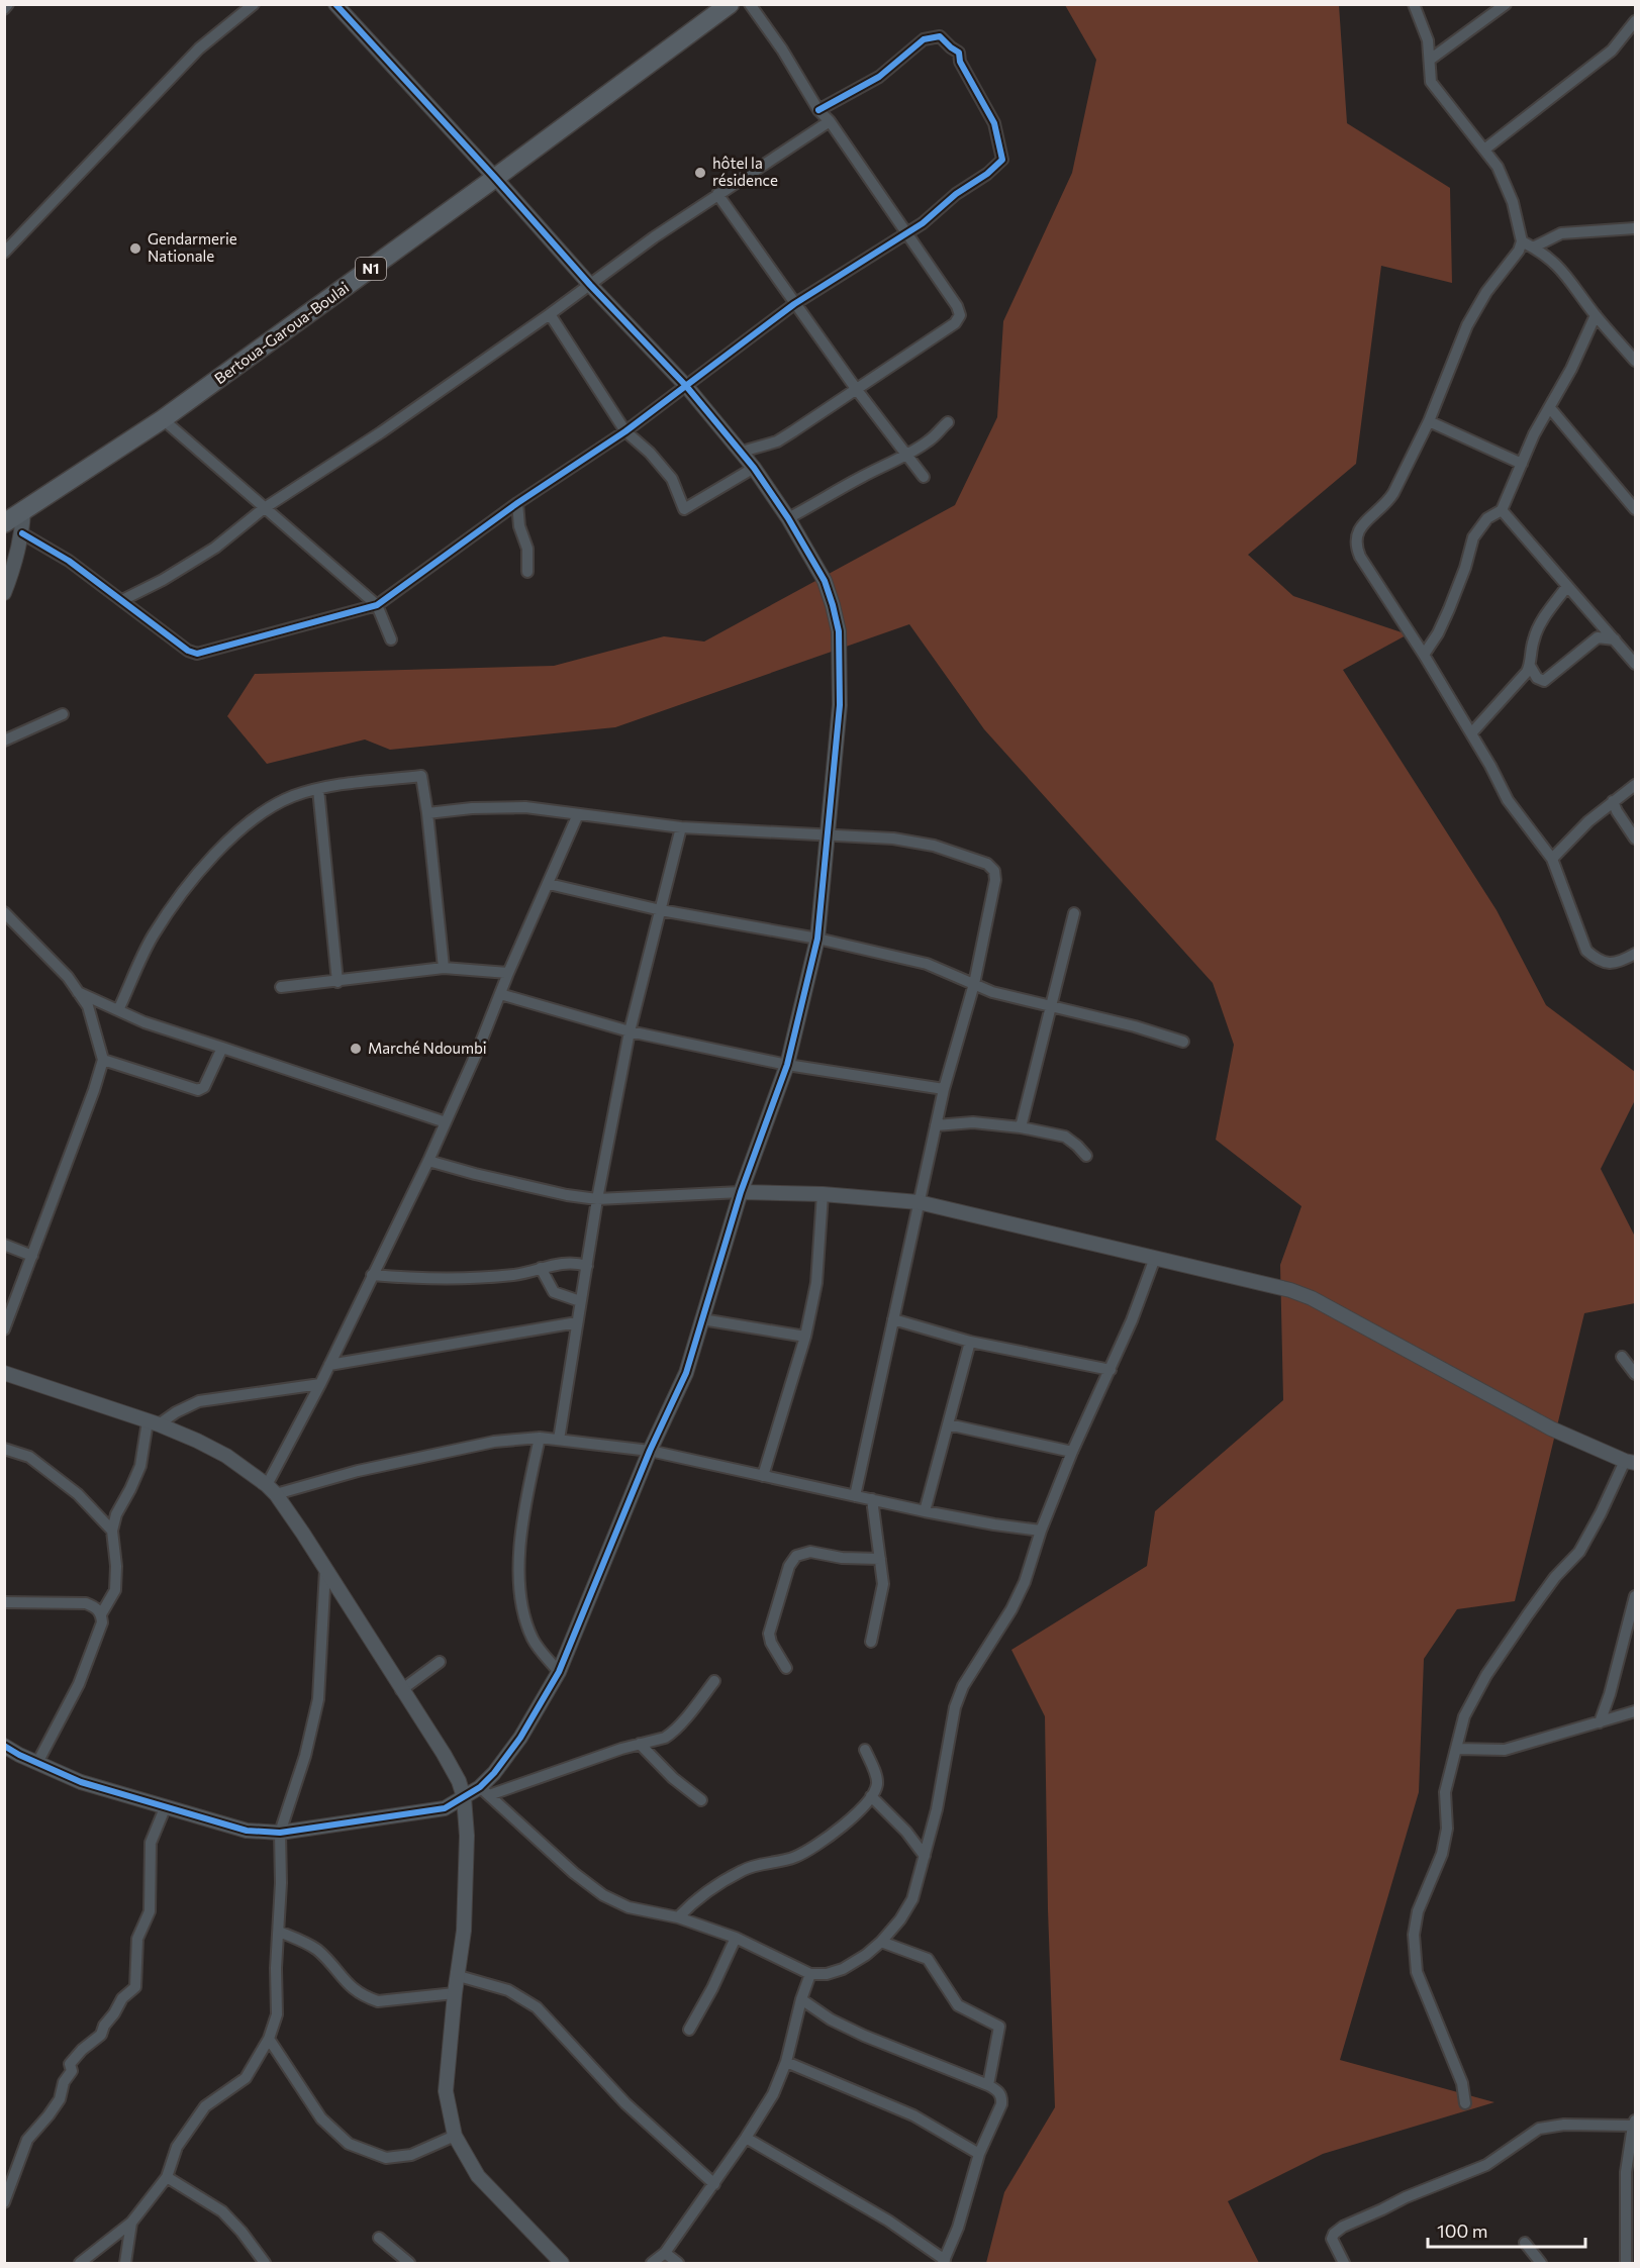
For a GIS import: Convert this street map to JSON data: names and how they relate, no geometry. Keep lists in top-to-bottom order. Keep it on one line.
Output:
{"streets":{"highway":["N1","Bertoua-Garoua-Boulai"]},"places":["hôtel la résidence","Gendarmerie Nationale","Marché Ndoumbi"],"scale_bar":"100 m"}
